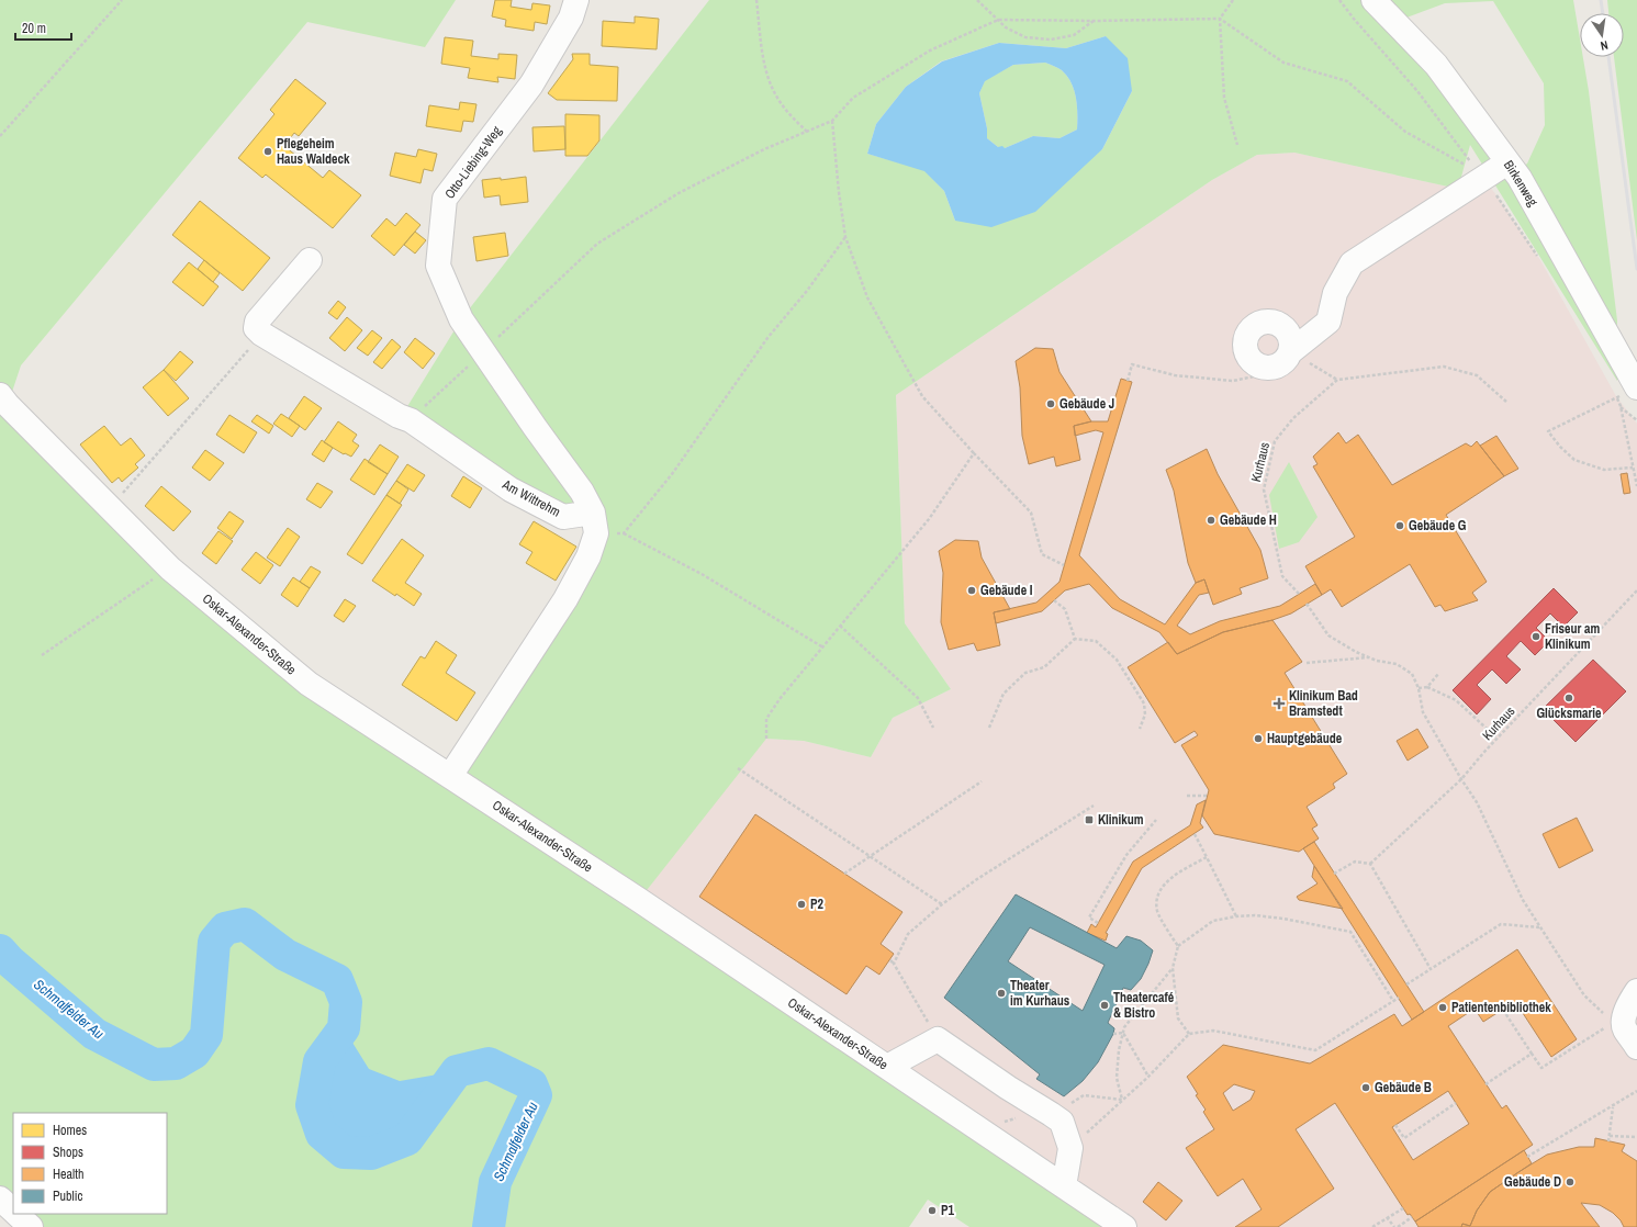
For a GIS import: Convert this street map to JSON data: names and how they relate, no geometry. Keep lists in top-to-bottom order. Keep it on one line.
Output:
{"streets":{"street":["Otto-Liebing-Weg","Birkenweg","Am Wittrehm","Oskar-Alexander-Straße"],"path":["Kurhaus"]},"crossings":[["Otto-Liebing-Weg","Am Wittrehm"]],"water":["Schmalfelder Au"],"places":{"other":["Pflegeheim Haus Waldeck","Gebäude J","Gebäude H","Gebäude G","Gebäude I","Friseur am Klinikum","Glücksmarie","Hauptgebäude","P2","Theater im Kurhaus","Theatercafé & Bistro","Patientenbibliothek","Gebäude B","Gebäude D","P1"],"health":["Klinikum Bad Bramstedt"],"transit":["Klinikum"]},"legend":["Homes","Shops","Health","Public"],"scale_bar":"20 m","north":"bottom"}
